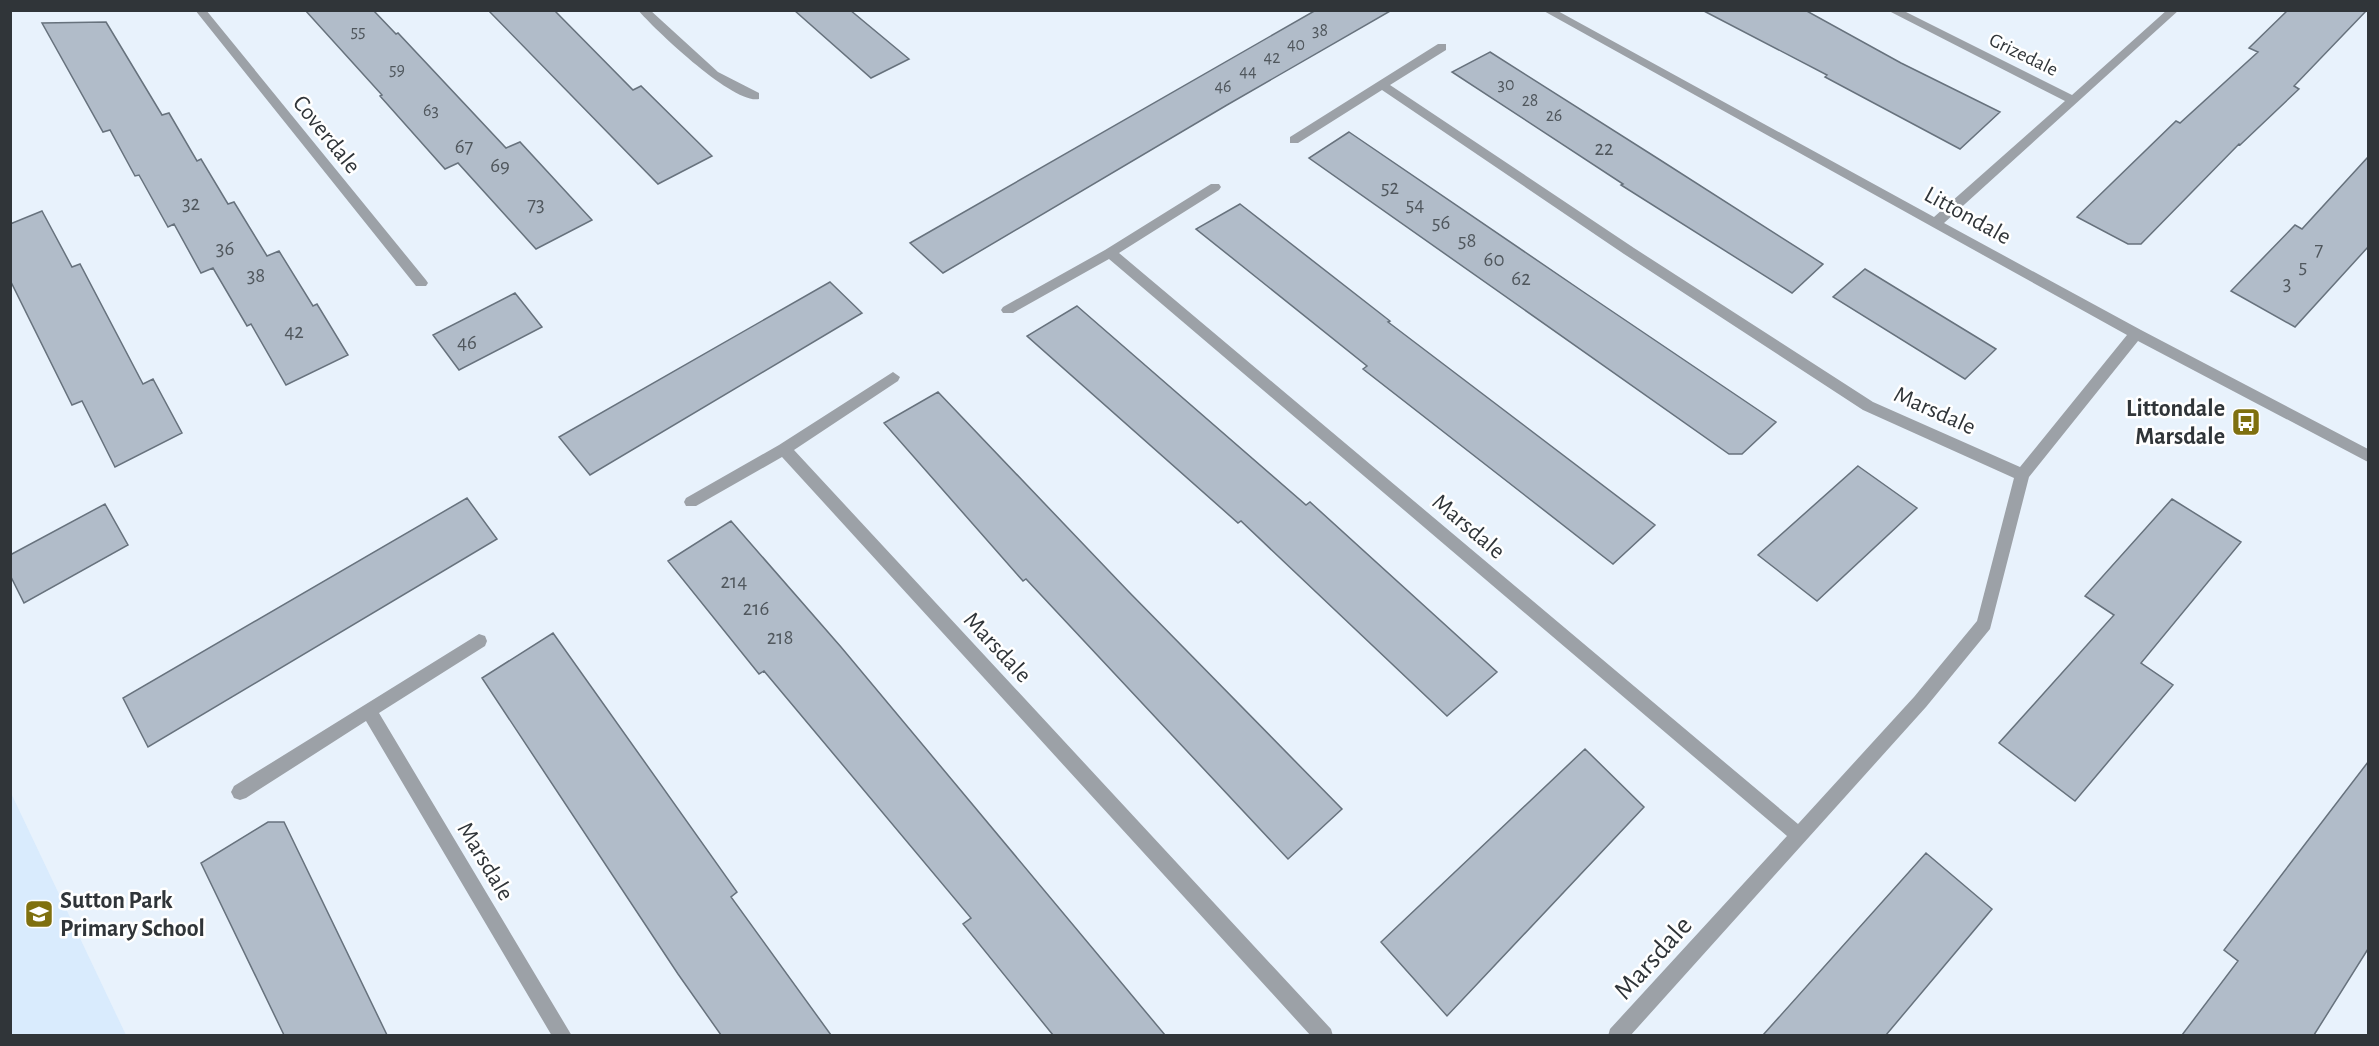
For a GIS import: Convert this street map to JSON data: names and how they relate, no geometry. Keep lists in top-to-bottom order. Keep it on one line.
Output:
{"streets":{"street":["Grizedale","Coverdale","Littondale","Marsdale"]},"crossings":[["Grizedale","Littondale"],["Littondale","Marsdale"]],"places":{"bus stop":["Littondale Marsdale"],"school or university":["Sutton Park Primary School"]},"house_numbers":["38","55","40","42","59","44","30","46","28","63","26","67","22","69","52","32","73","54","56","58","36","7","60","5","38","62","3","42","46","214","216","218"]}
